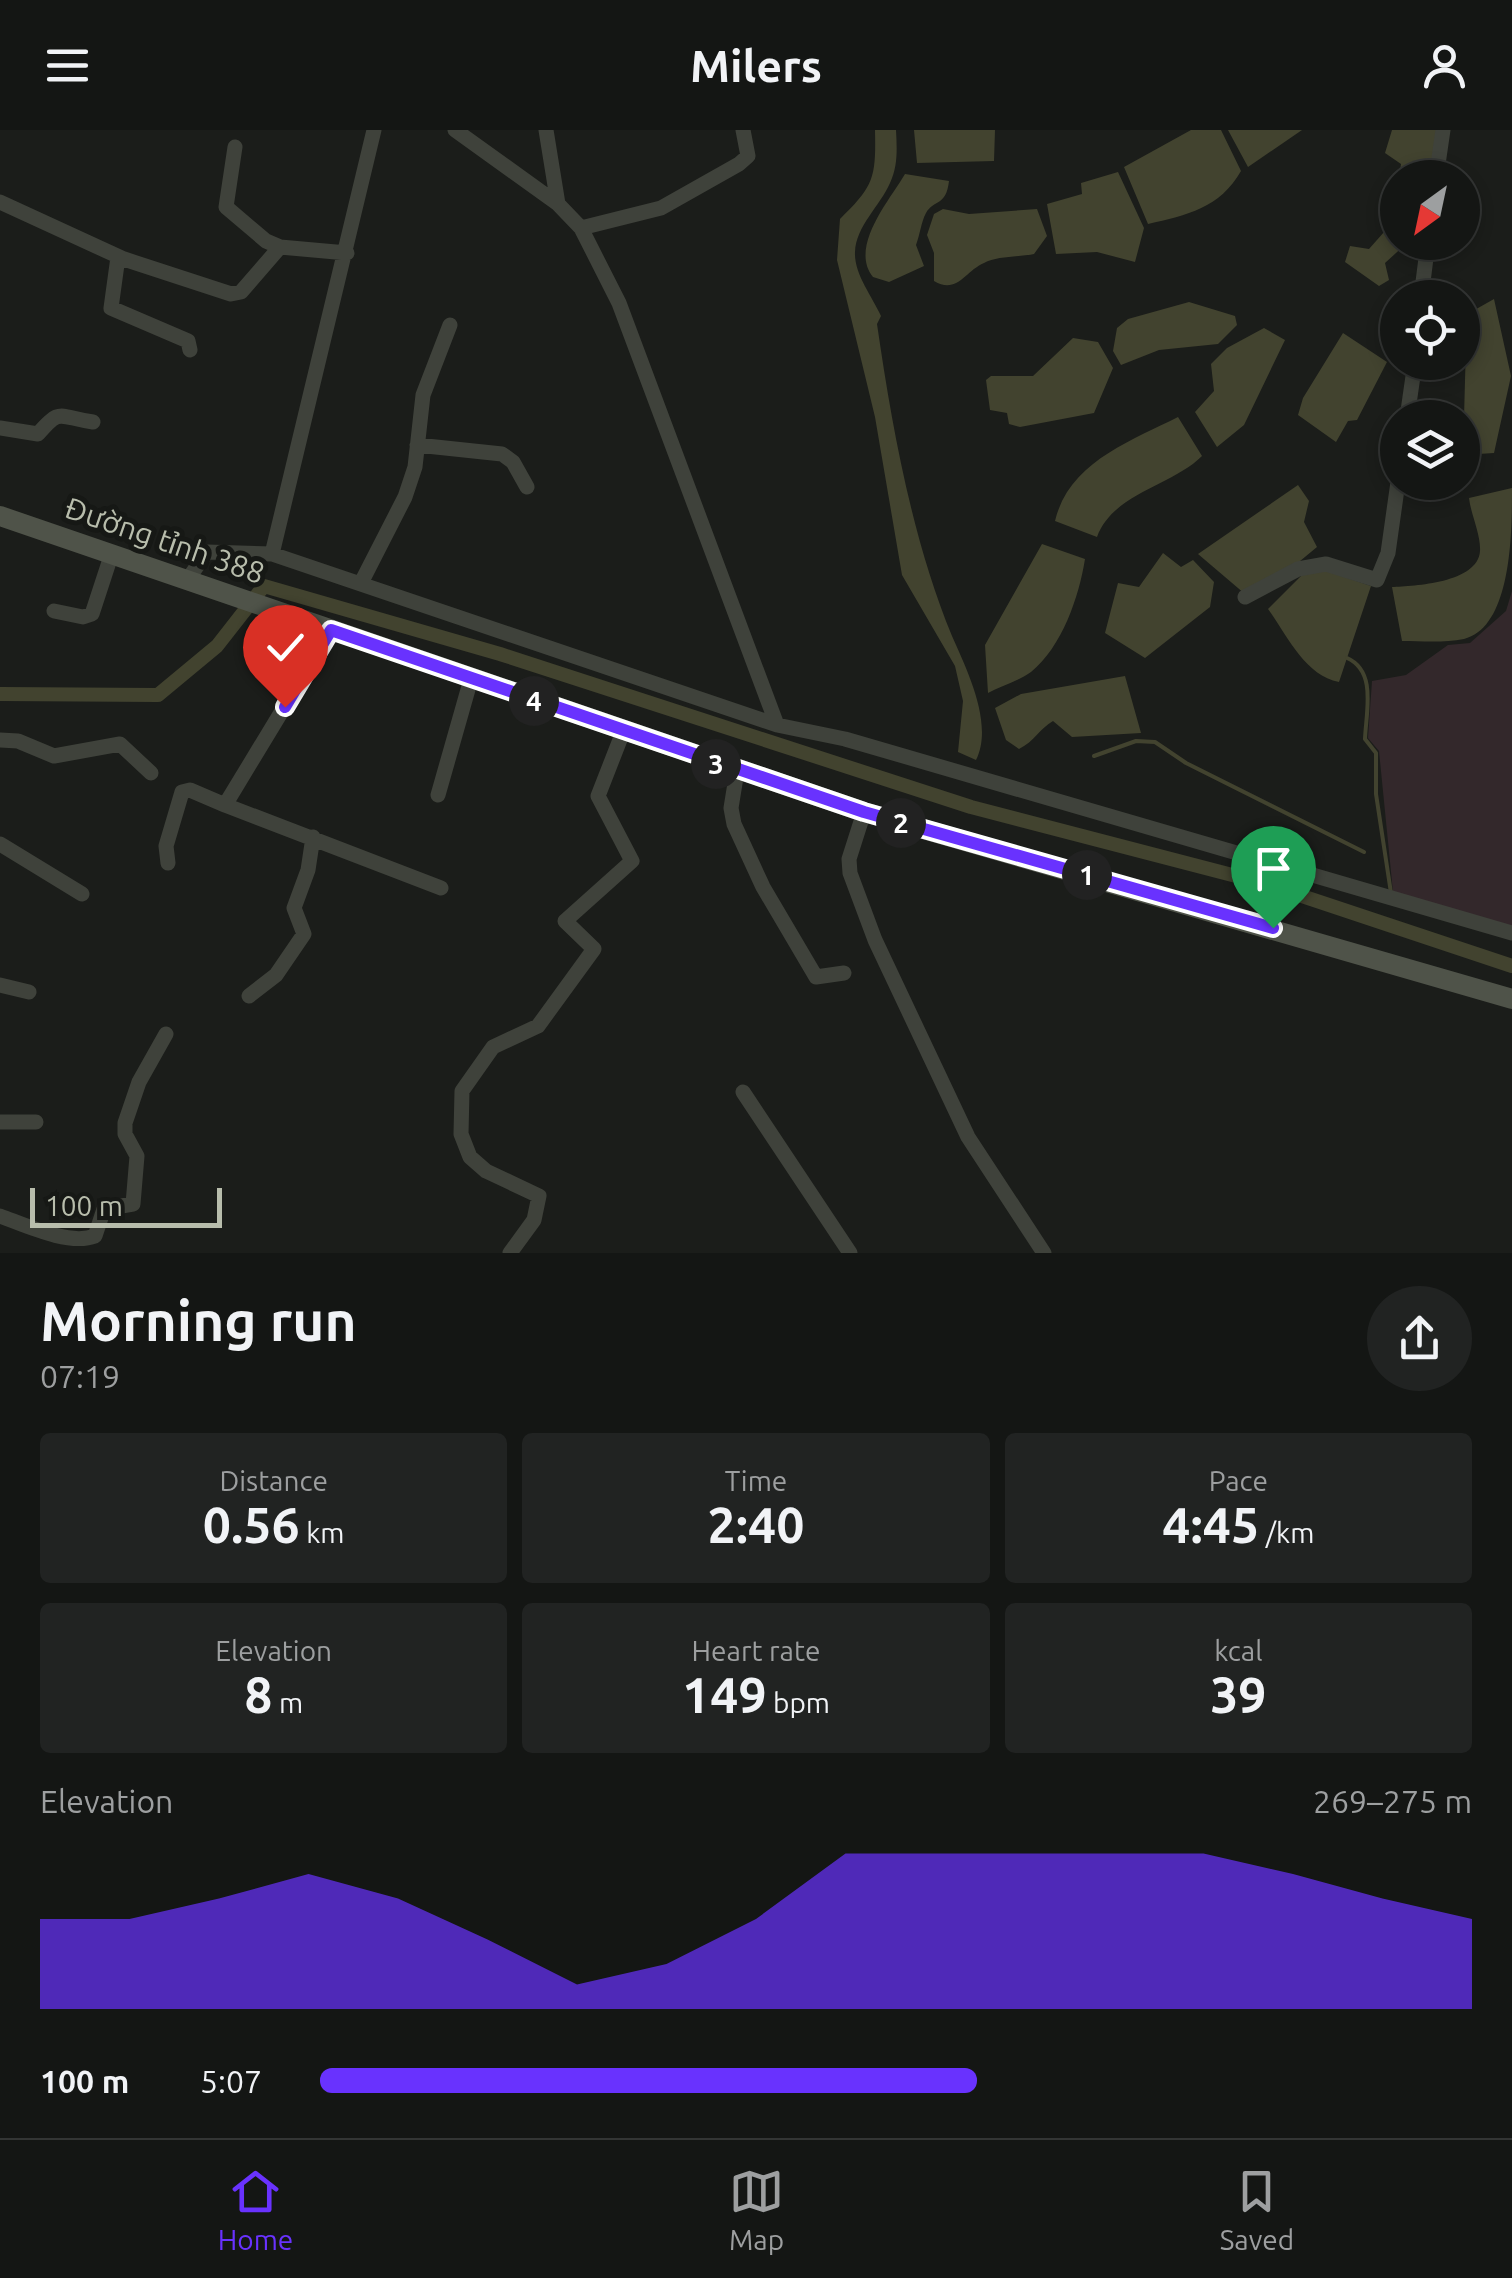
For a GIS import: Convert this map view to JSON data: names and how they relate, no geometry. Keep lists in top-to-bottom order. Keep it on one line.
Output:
{"streets":{"main road":["Đường tỉnh 388"]},"scale_bar":"100 m","north":"bottom left","page":{"header":"Milers","pins":["4","3","2","1"],"scale":"100 m","heading":["Morning run","07:19"],"stats":[["Distance","0.56 km"],["Time","2:40"],["Pace","4:45 /km"],["Elevation","8 m"],["Heart rate","149 bpm"],["kcal","39"]],"chart":["Elevation","269–275 m"],"list":[{"name":"100 m","note":"5:07"}],"tabs":["Home","Map","Saved"]}}
